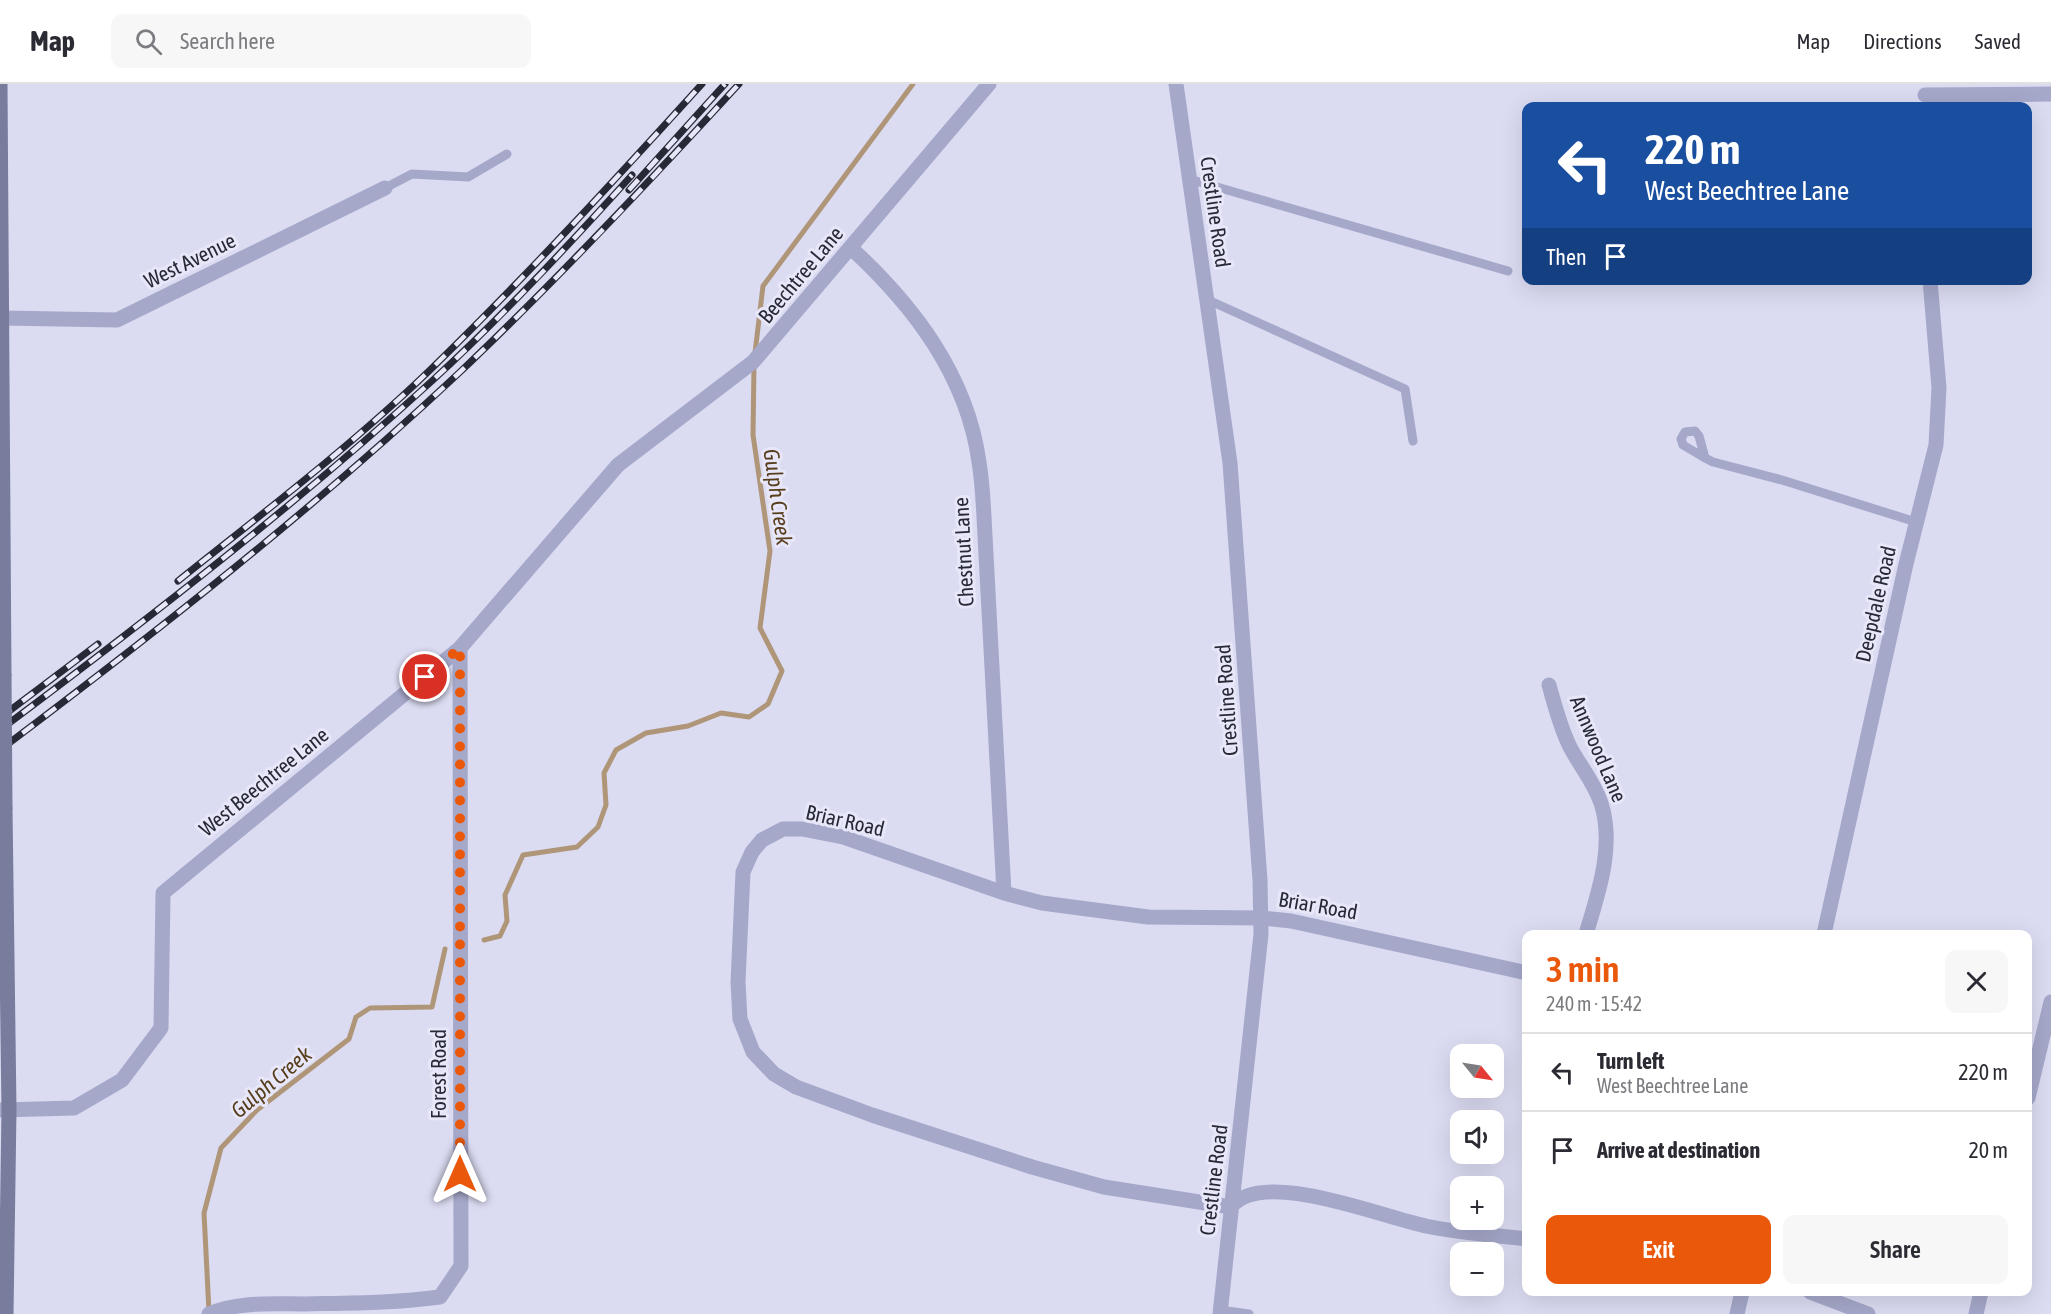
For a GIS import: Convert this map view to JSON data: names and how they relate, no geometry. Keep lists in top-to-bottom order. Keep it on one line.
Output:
{"streets":{"street":["Crestline Road","West Avenue","Beechtree Lane","Chestnut Lane","Deepdale Road","Annwood Lane","West Beechtree Lane","Briar Road","Forest Road"]},"crossings":[["Crestline Road","Briar Road"],["Beechtree Lane","Chestnut Lane"],["Beechtree Lane","West Beechtree Lane"],["Chestnut Lane","Briar Road"],["West Beechtree Lane","Forest Road"]],"water":["Gulph Creek"],"north":"bottom right","page":{"header":"Map","search":"Search here","nav":["Map","Directions","Saved"],"turn":["220 m","West Beechtree Lane"],"then":"Then","heading":["3 min","240 m · 15:42"],"list":[{"name":"Turn left","note":"West Beechtree Lane","value":"220 m"},{"name":"Arrive at destination","value":"20 m"}],"map_buttons":["+","−"],"buttons":["Exit","Share"]}}
